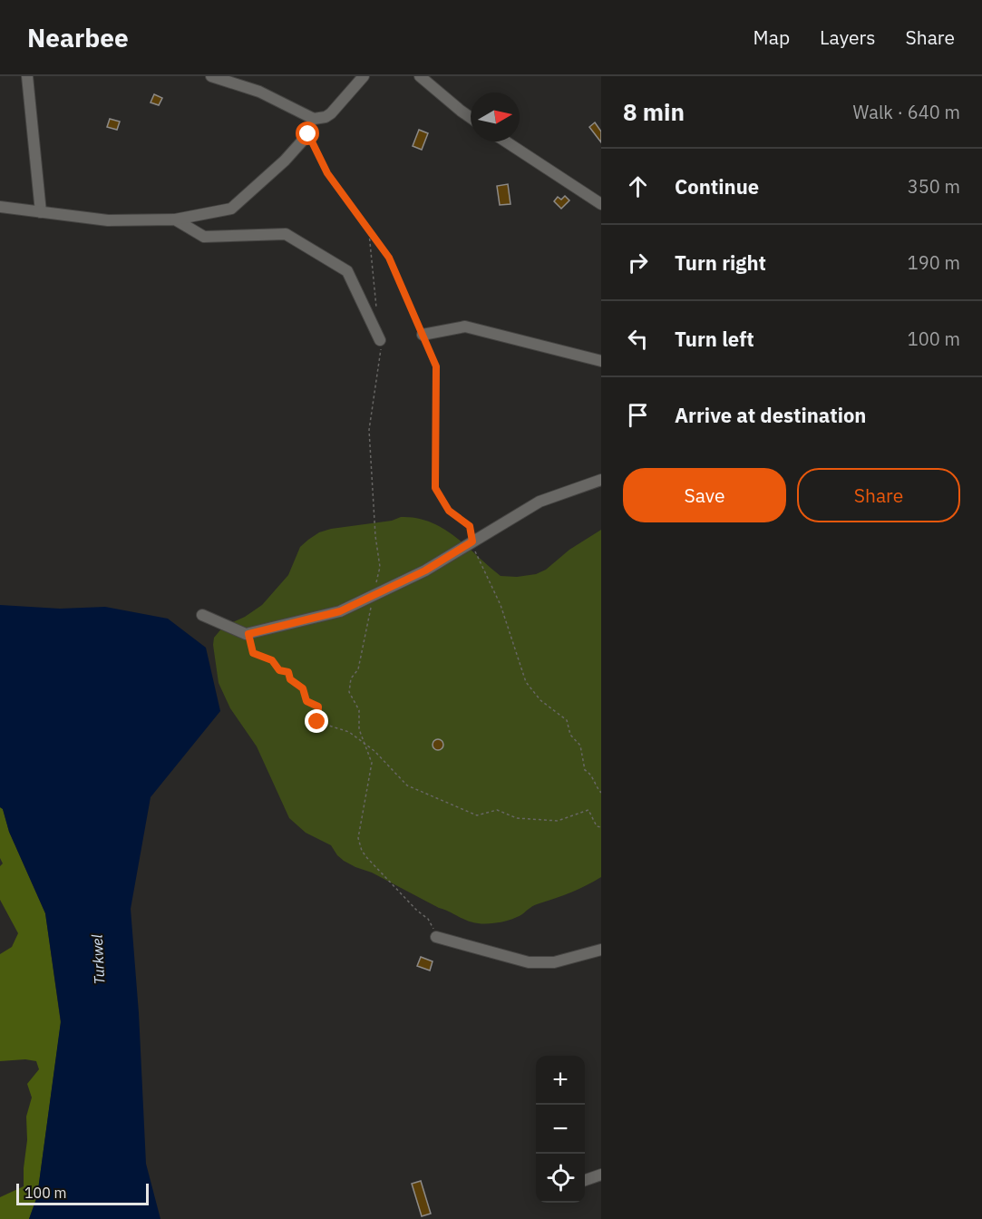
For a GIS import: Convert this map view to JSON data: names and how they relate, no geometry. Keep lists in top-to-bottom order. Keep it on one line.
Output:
{"water":["Turkwel"],"scale_bar":"100 m","north":"right","page":{"header":"Nearbee","nav":["Map","Layers","Share"],"heading":["8 min","Walk · 640 m"],"list":[["Continue","350 m"],["Turn right","190 m"],["Turn left","100 m"],"Arrive at destination"],"buttons":["Save","Share"],"map_buttons":["+","−"],"scale":"100 m"}}
